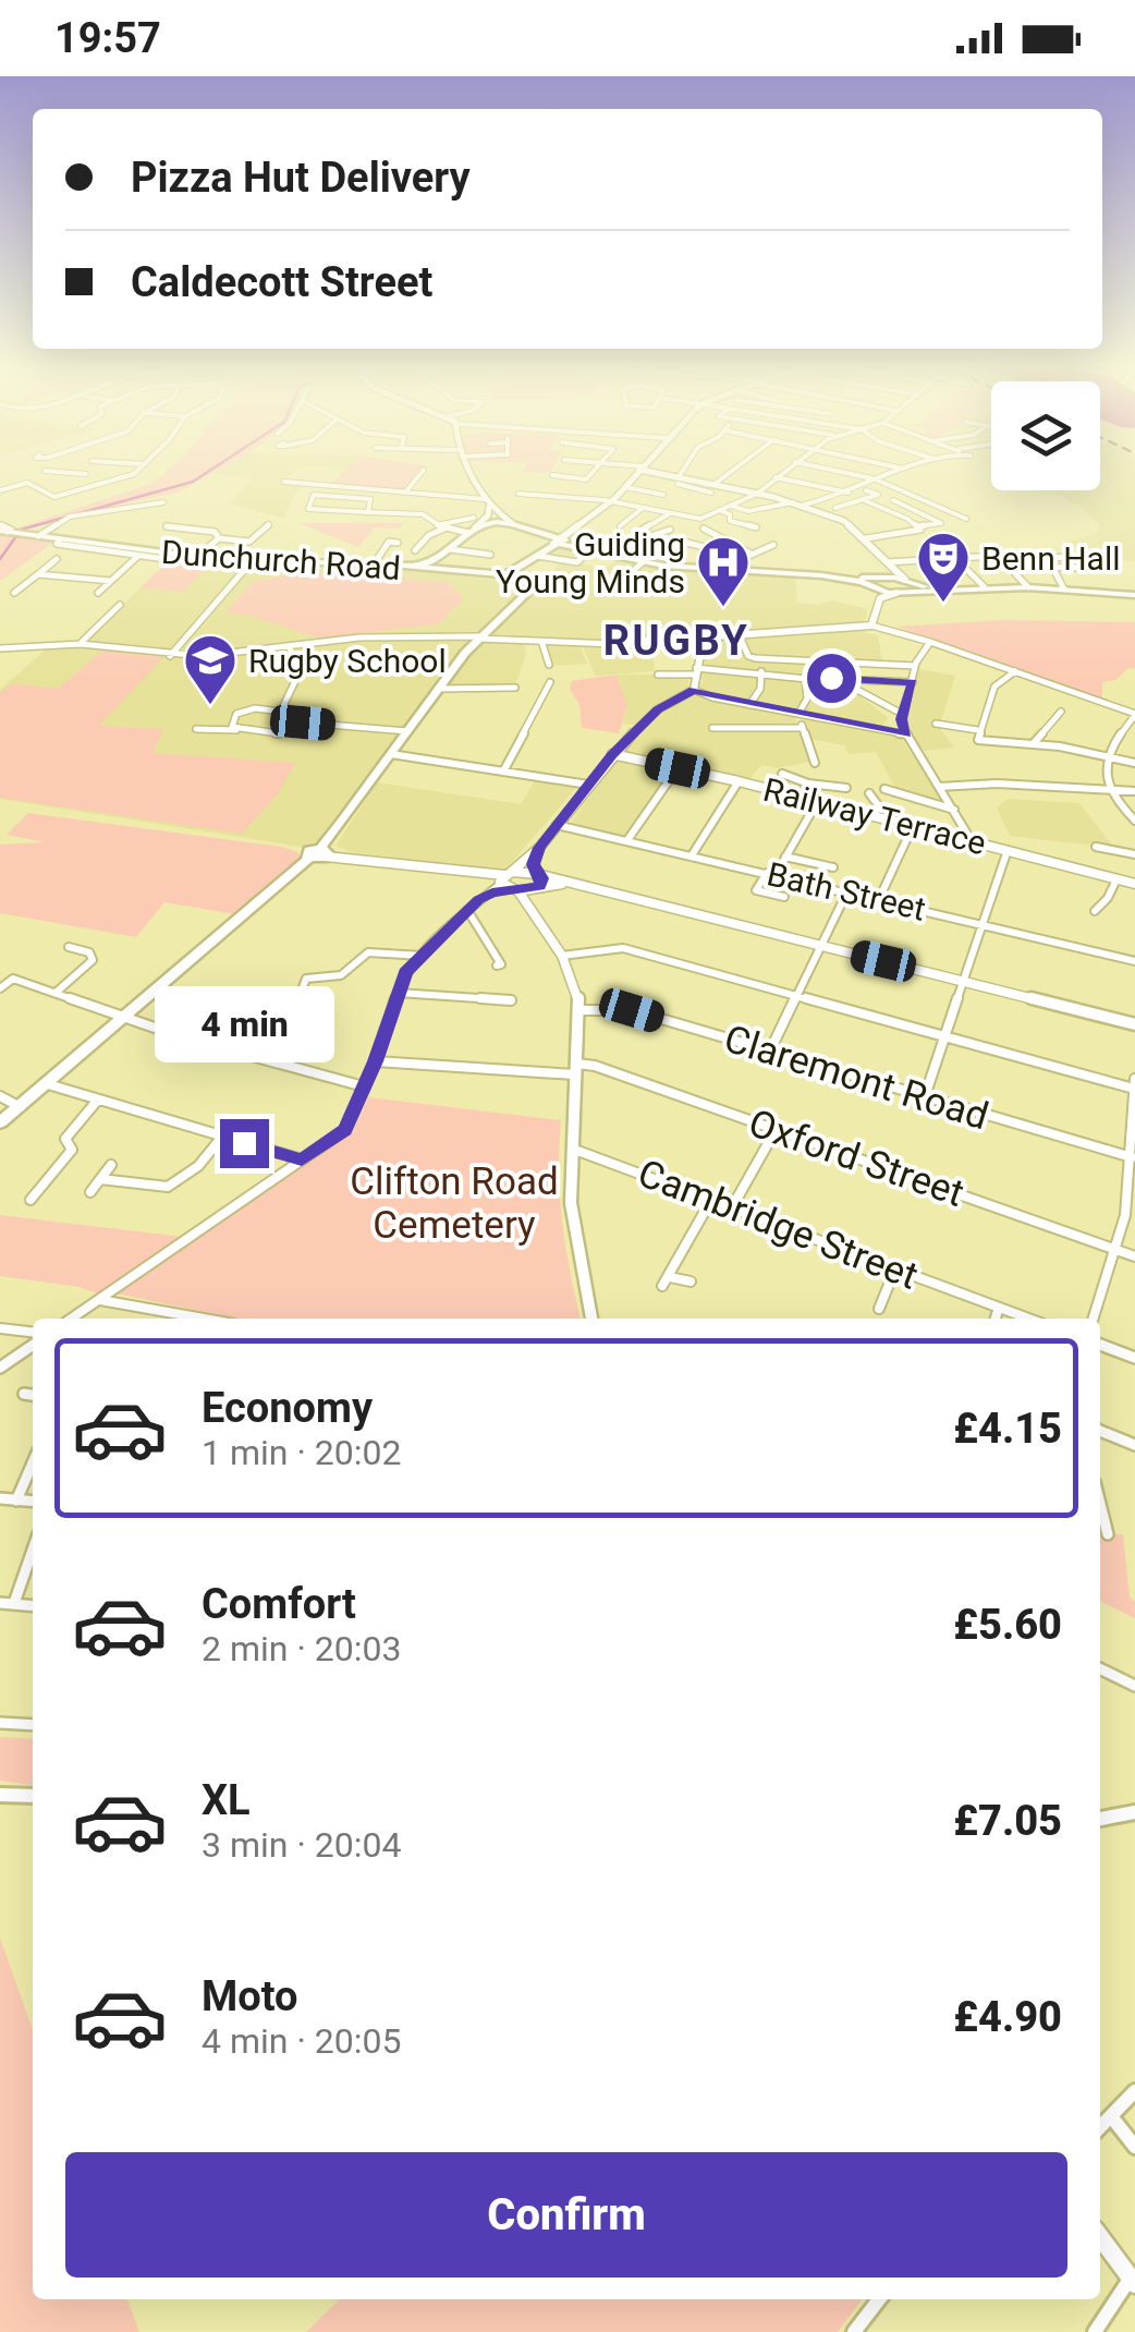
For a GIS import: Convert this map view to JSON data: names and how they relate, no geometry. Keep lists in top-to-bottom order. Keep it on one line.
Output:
{"streets":{"highway":["Dunchurch Road"],"street":["Railway Terrace","Bath Street","Claremont Road","Oxford Street","Cambridge Street"]},"districts":["RUGBY"],"parks":["Clifton Road Cemetery"],"places":{"theatre":["Benn Hall"],"hospital":["Guiding Young Minds"],"school or university":["Rugby School"]},"page":{"status":"19:57","banner":["Pizza Hut Delivery","Caldecott Street"],"bubble":"4 min","list":[{"name":"Economy","note":"1 min · 20:02","value":"£4.15"},{"name":"Comfort","note":"2 min · 20:03","value":"£5.60"},{"name":"XL","note":"3 min · 20:04","value":"£7.05"},{"name":"Moto","note":"4 min · 20:05","value":"£4.90"}],"buttons":"Confirm"}}
